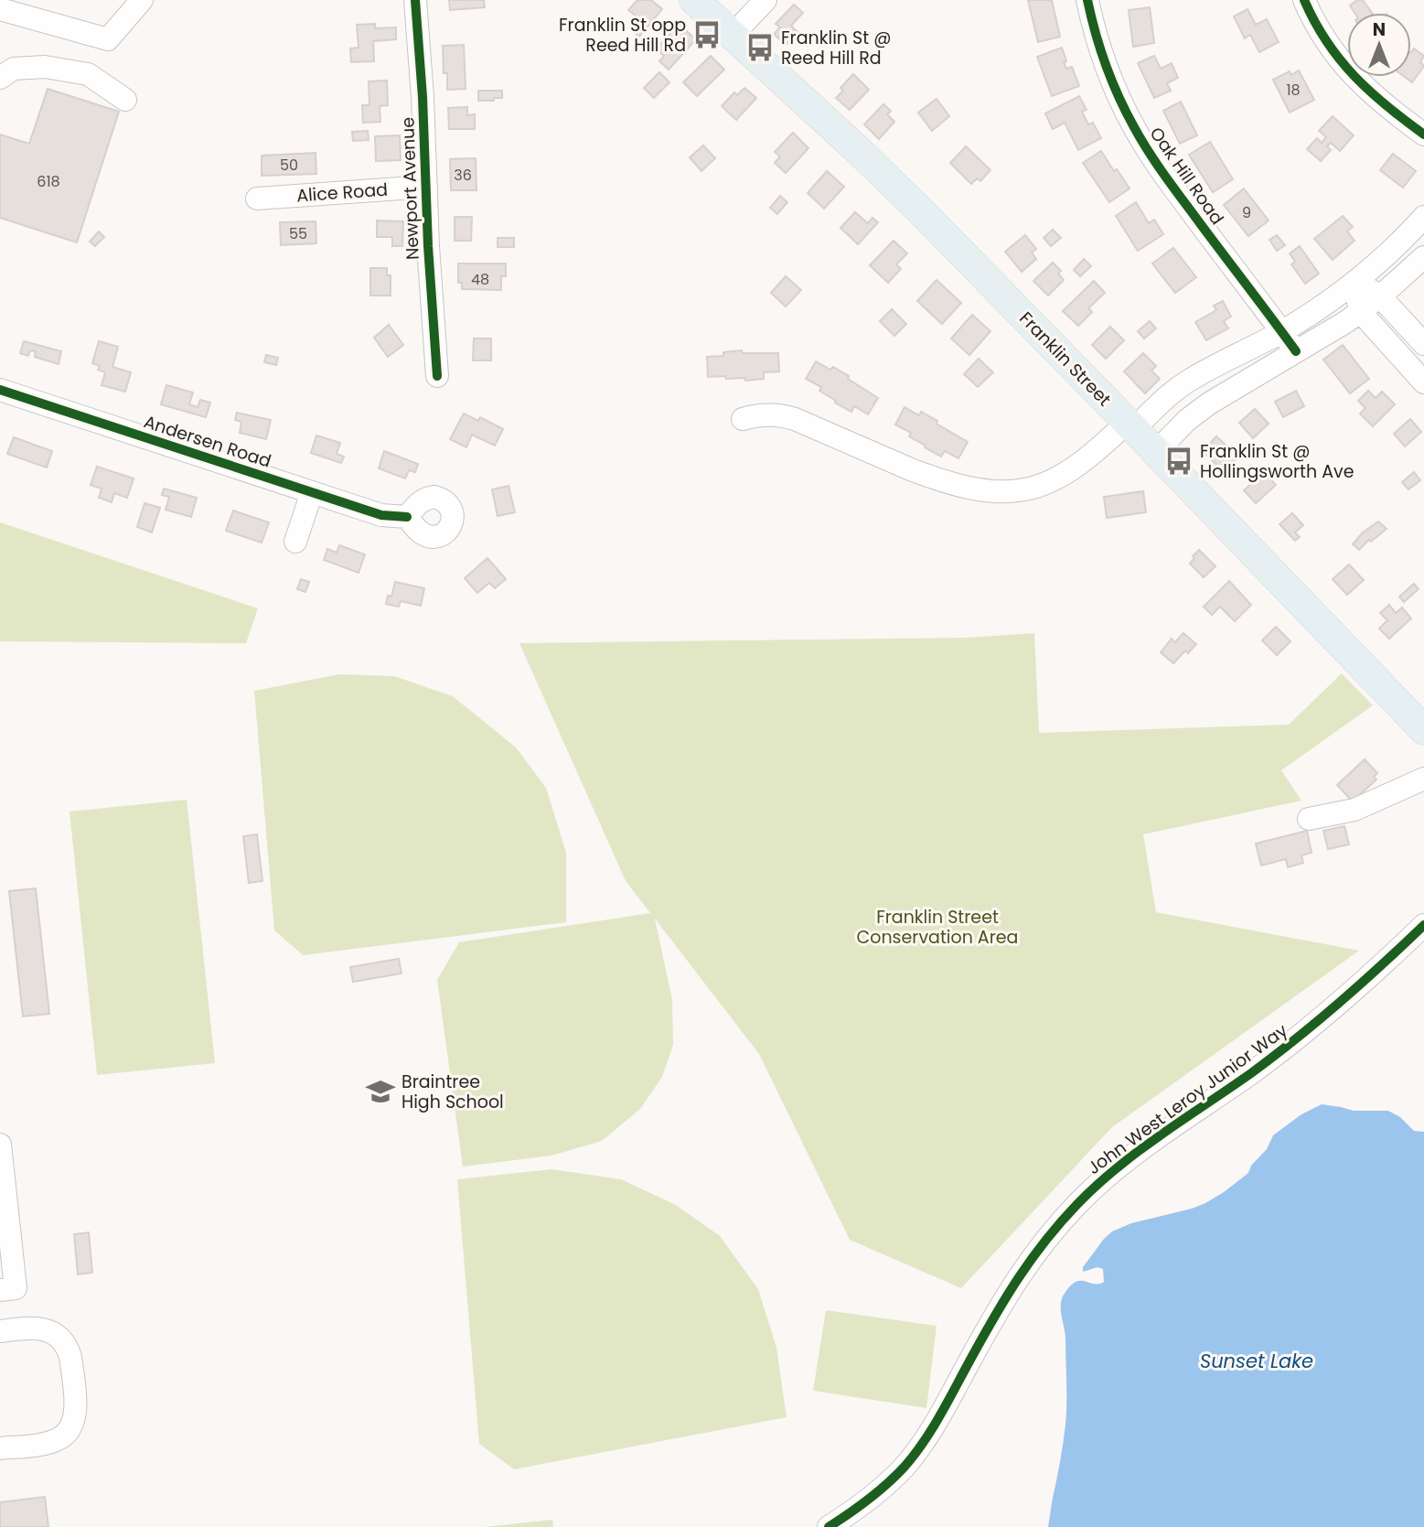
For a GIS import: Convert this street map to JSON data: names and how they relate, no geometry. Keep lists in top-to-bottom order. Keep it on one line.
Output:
{"streets":{"main road":["Franklin Street"],"street":["Oak Hill Road","Newport Avenue","Alice Road","Andersen Road","John West Leroy Junior Way"]},"crossings":[["Newport Avenue","Alice Road"]],"water":["Sunset Lake"],"parks":["Franklin Street Conservation Area"],"places":{"bus stop":["Franklin St opp Reed Hill Rd","Franklin St @ Reed Hill Rd","Franklin St @ Hollingsworth Ave"],"school or university":["Braintree High School"]},"house_numbers":["18","50","36","618","9","55","48"],"north":"top"}
